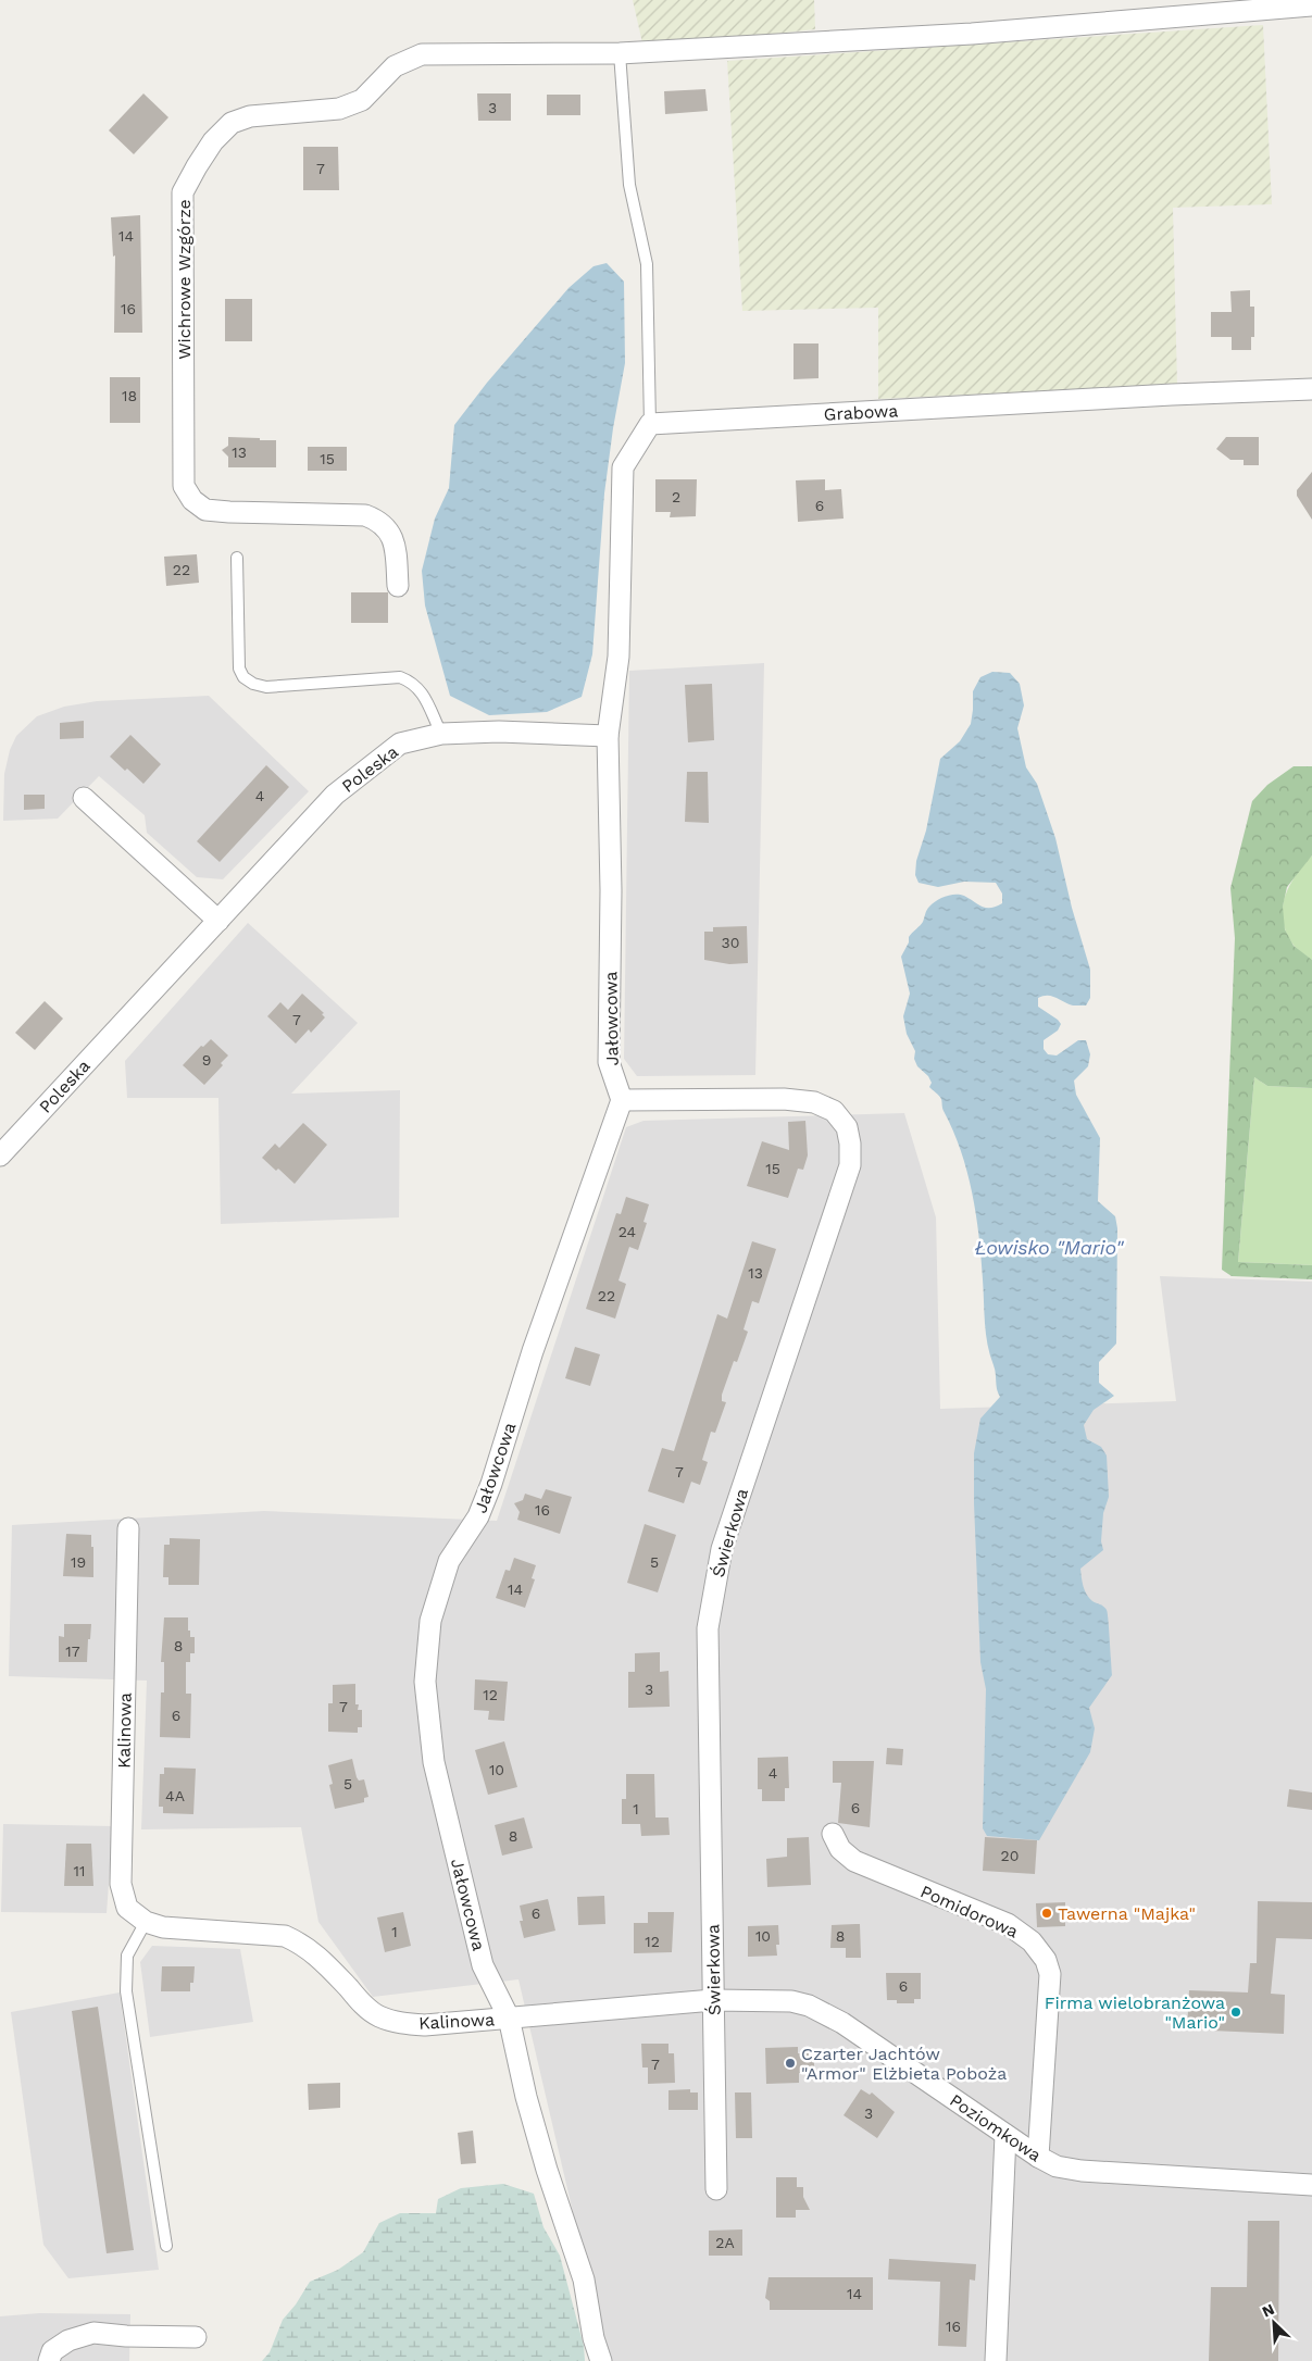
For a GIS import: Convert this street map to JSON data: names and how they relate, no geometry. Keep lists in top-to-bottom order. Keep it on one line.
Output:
{"streets":{"street":["Wichrowe Wzgórze","Grabowa","Poleska","Jałowcowa","Świerkowa","Kalinowa","Pomidorowa","Poziomkowa"]},"crossings":[["Grabowa","Jałowcowa"],["Poleska","Jałowcowa"],["Jałowcowa","Świerkowa"],["Jałowcowa","Kalinowa"],["Jałowcowa","Poziomkowa"],["Świerkowa","Poziomkowa"],["Kalinowa","Poziomkowa"],["Pomidorowa","Poziomkowa"]],"water":["Łowisko \"Mario\""],"places":["Tawerna \"Majka\"","Firma wielobranżowa \"Mario\"","Czarter Jachtów \"Armor\" Elżbieta Poboża"],"house_numbers":["3","7","14","16","18","13","15","2","6","22","4","30","7","9","15","24","13","22","7","16","19","5","14","8","17","3","12","7","6","10","4","5","4A","6","1","8","20","11","6","1","10","8","12","6","7","3","2A","14","16"],"north":"top left"}
